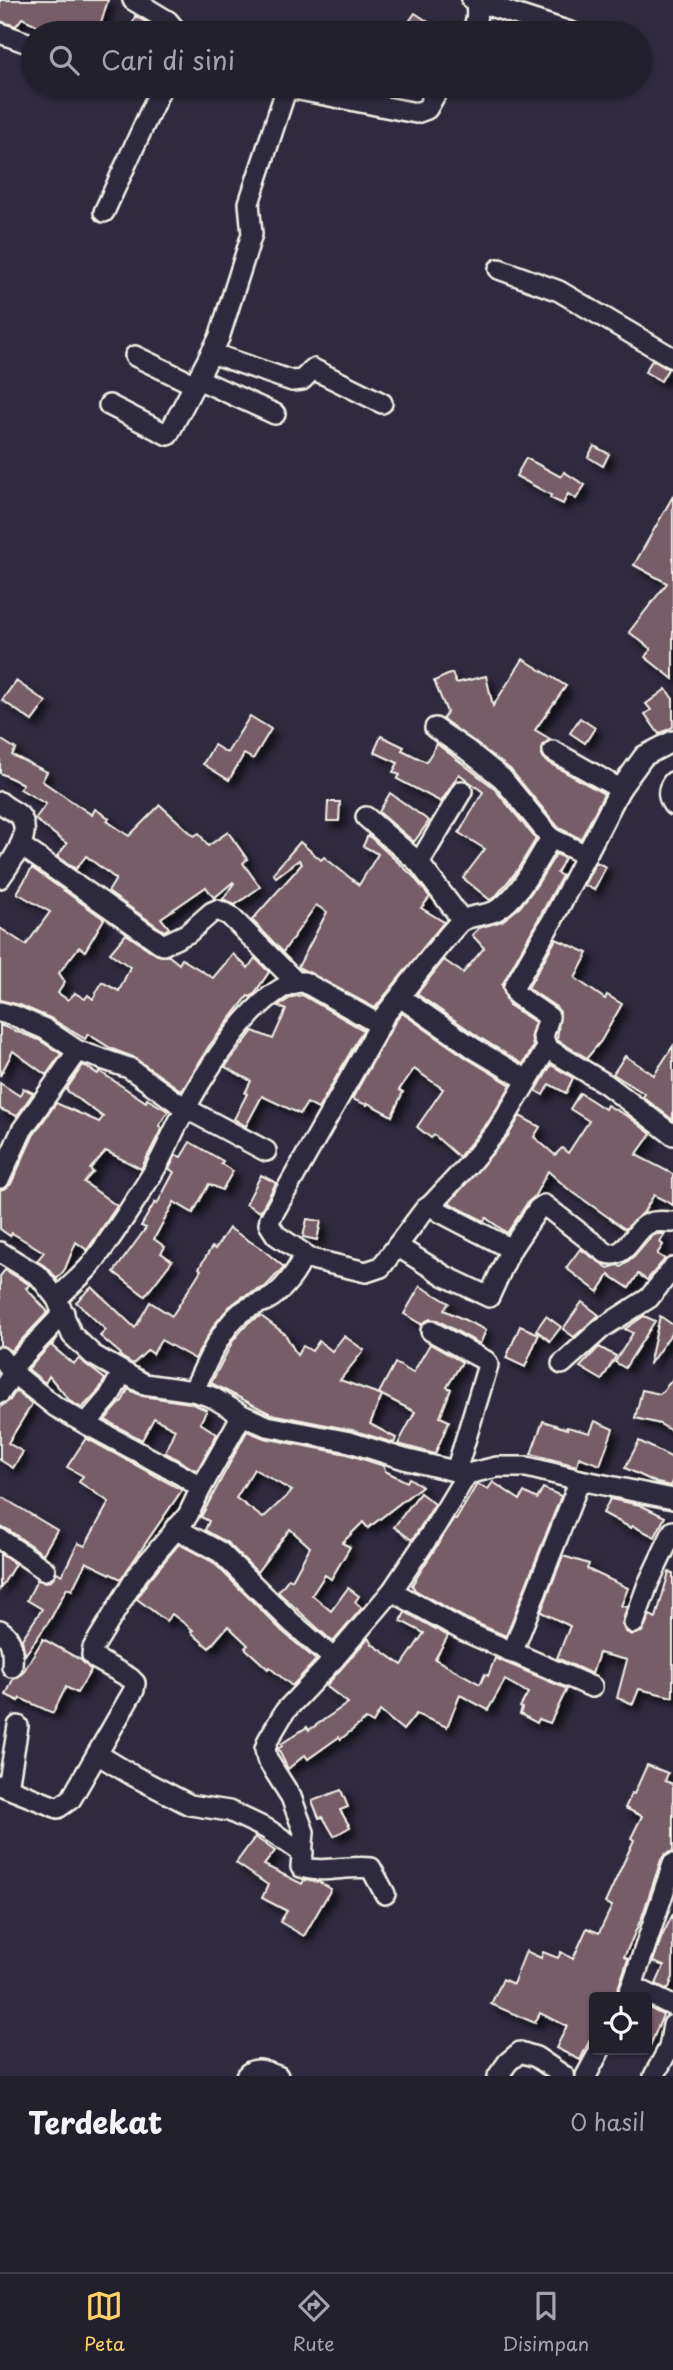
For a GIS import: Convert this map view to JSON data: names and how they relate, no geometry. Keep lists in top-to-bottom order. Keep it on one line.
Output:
{"page":{"search":"Cari di sini","heading":["Terdekat","0 hasil"],"nav":["Peta","Rute","Disimpan"]}}
